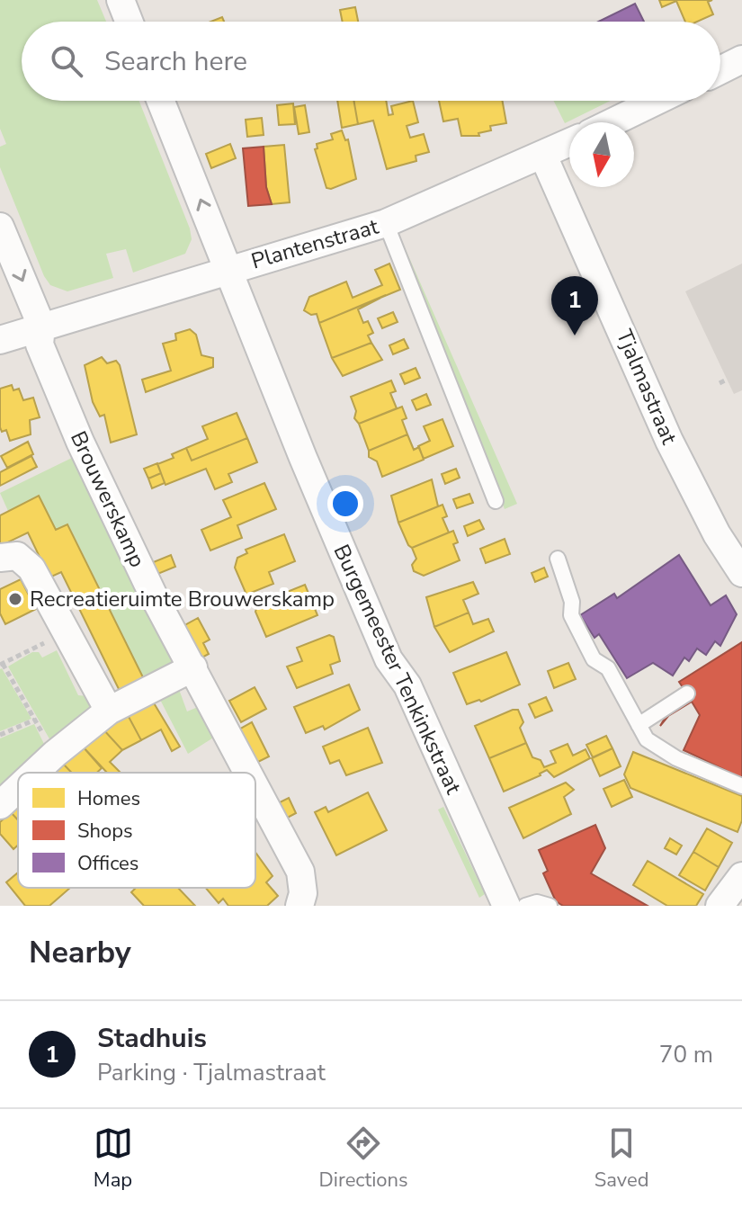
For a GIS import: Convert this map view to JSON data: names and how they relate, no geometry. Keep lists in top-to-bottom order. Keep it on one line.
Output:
{"streets":{"street":["Plantenstraat","Tjalmastraat","Brouwerskamp","Burgemeester Tenkinkstraat"]},"crossings":[["Plantenstraat","Tjalmastraat"],["Plantenstraat","Brouwerskamp"],["Plantenstraat","Burgemeester Tenkinkstraat"]],"places":["Recreatieruimte Brouwerskamp"],"legend":["Homes","Shops","Offices"],"north":"bottom","page":{"search":"Search here","pins":"1","heading":"Nearby","list":[{"mark":"1","name":"Stadhuis","note":"Parking · Tjalmastraat","value":"70 m"}],"nav":["Map","Directions","Saved"]}}
